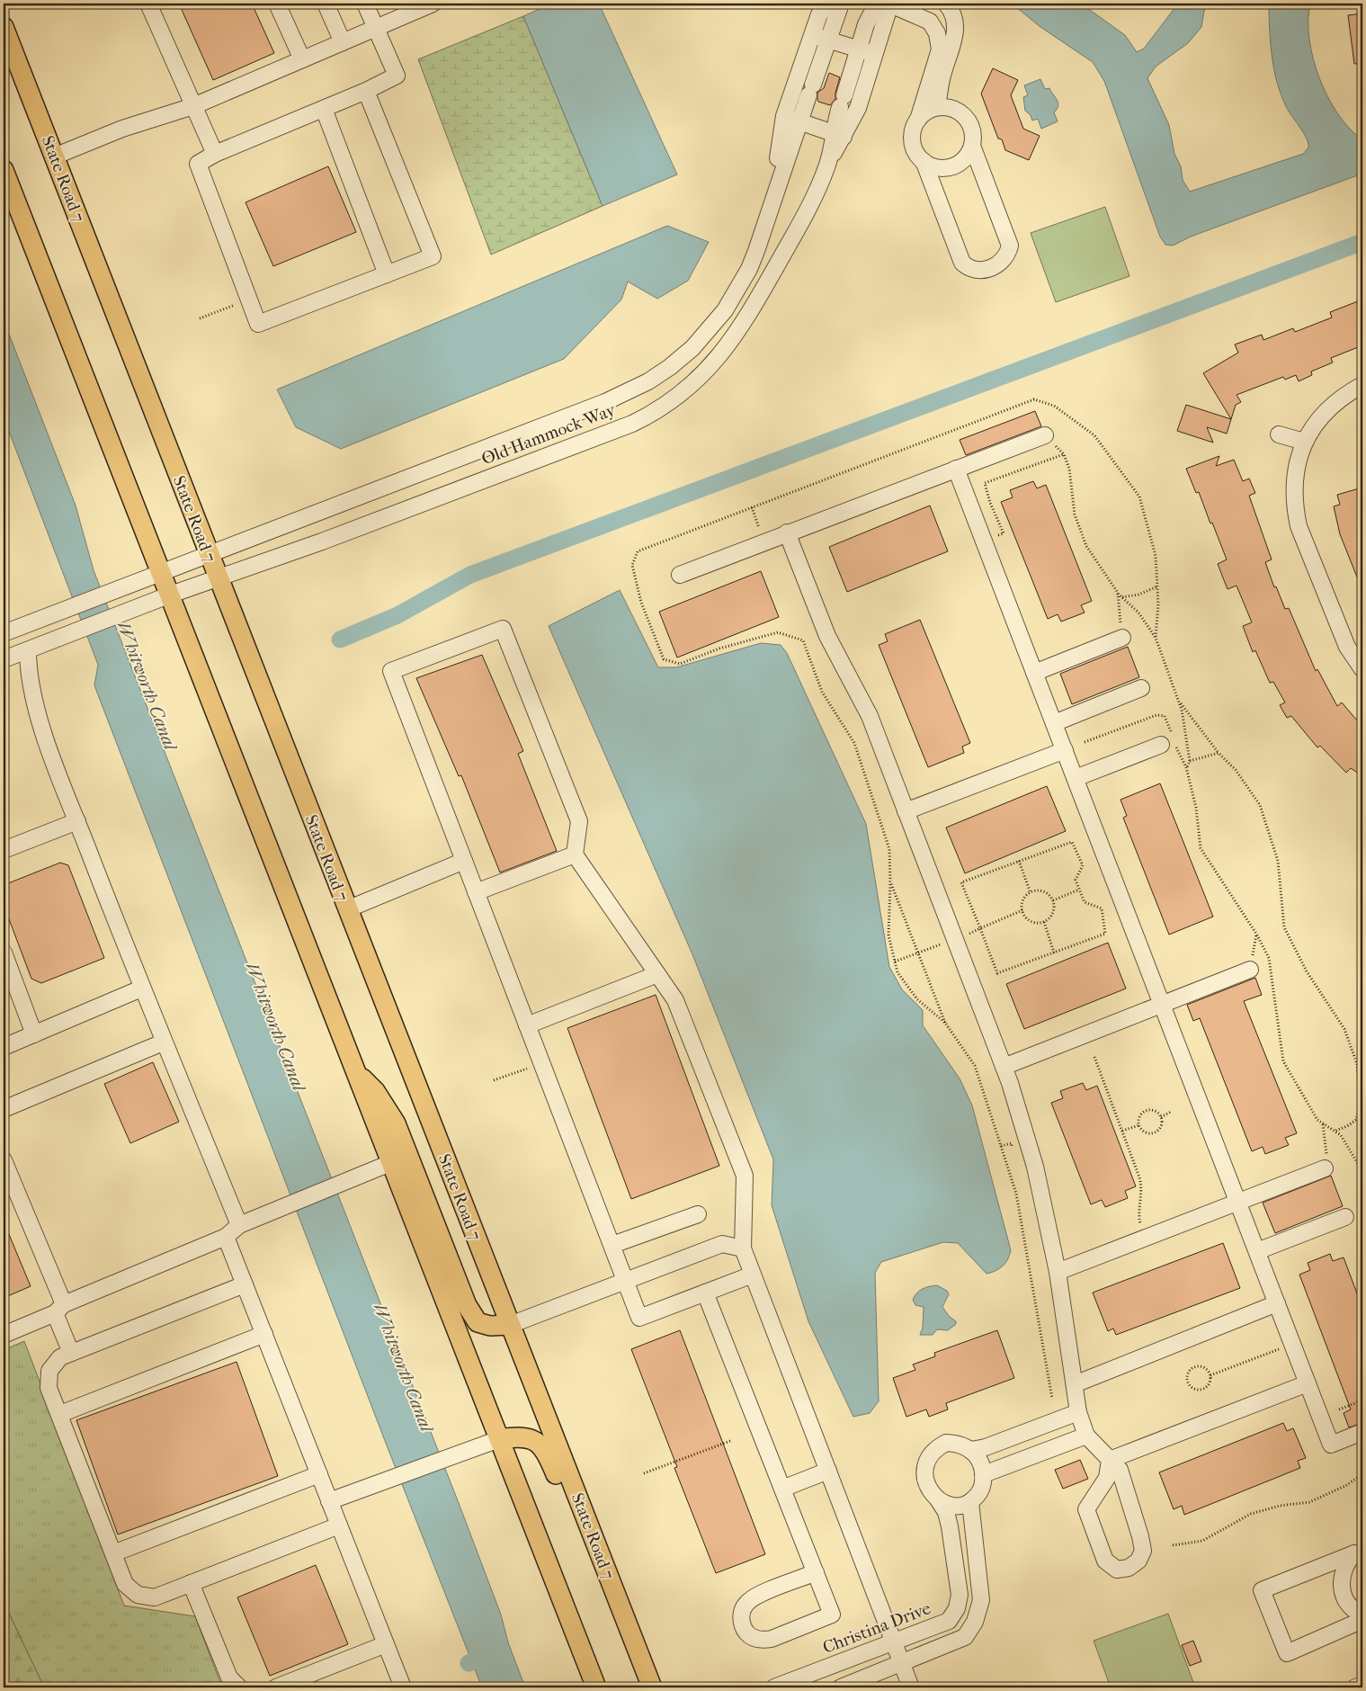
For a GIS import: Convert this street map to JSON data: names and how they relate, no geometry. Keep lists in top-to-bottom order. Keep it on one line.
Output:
{"streets":{"main road":["State Road 7"],"street":["Old Hammock Way","Christina Drive"]},"crossings":[["State Road 7","Old Hammock Way"]],"water":["Whitworth Canal"]}
